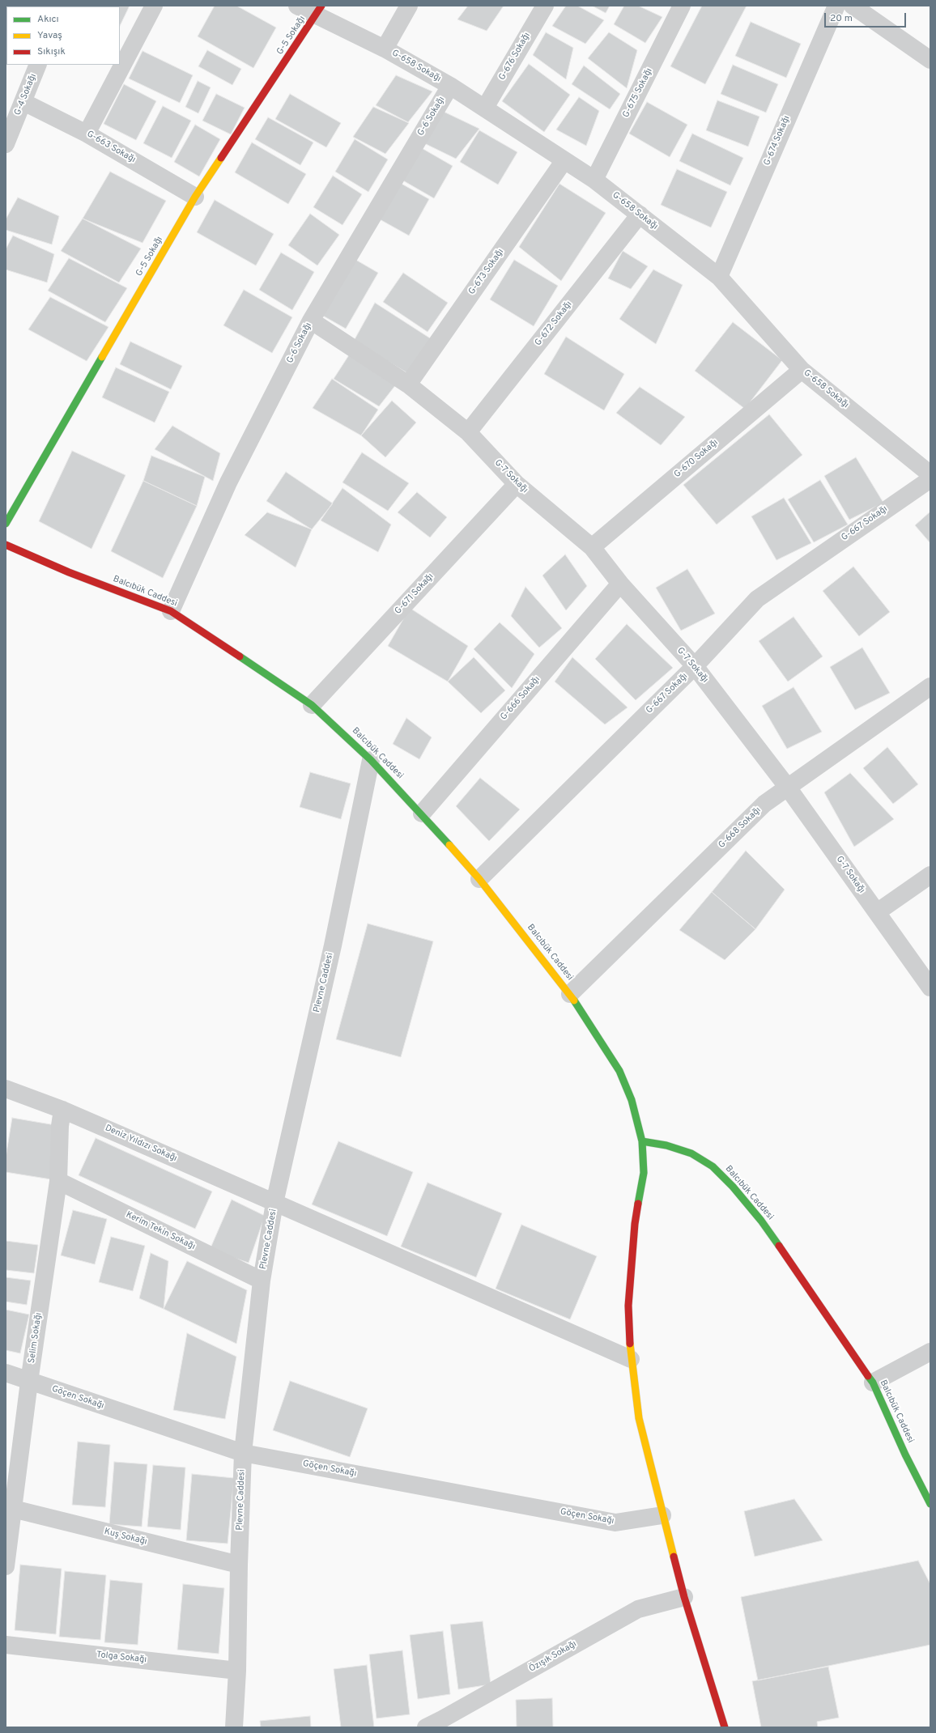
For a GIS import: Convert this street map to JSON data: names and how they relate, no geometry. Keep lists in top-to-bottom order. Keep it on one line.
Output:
{"streets":{"main road":["G-5 Sokağı","Balcıbük Caddesi"],"street":["G-676 Sokağı","G-658 Sokağı","G-675 Sokağı","G-4 Sokağı","G-6 Sokağı","G-674 Sokağı","G-663 Sokağı","G-673 Sokağı","G-672 Sokağı","G-670 Sokağı","G-7 Sokağı","G-667 Sokağı","G-671 Sokağı","G-666 Sokağı","G-668 Sokağı","Plevne Caddesi","Deniz Yıldızı Sokağı","Kerim Tekin Sokağı","Selim Sokağı","Göçen Sokağı","Kuş Sokağı","Özışık Sokağı","Tolga Sokağı"]},"crossings":[["G-5 Sokağı","G-658 Sokağı"],["G-5 Sokağı","G-663 Sokağı"],["G-676 Sokağı","G-658 Sokağı"],["G-658 Sokağı","G-675 Sokağı"],["G-658 Sokağı","G-6 Sokağı"],["G-658 Sokağı","G-674 Sokağı"],["G-658 Sokağı","G-673 Sokağı"],["G-658 Sokağı","G-672 Sokağı"],["G-658 Sokağı","G-670 Sokağı"],["G-4 Sokağı","G-663 Sokağı"],["G-6 Sokağı","G-7 Sokağı"],["G-6 Sokağı","Balcıbük Caddesi"],["G-673 Sokağı","G-7 Sokağı"],["G-672 Sokağı","G-7 Sokağı"],["G-670 Sokağı","G-7 Sokağı"],["G-7 Sokağı","G-667 Sokağı"],["G-7 Sokağı","G-671 Sokağı"],["G-7 Sokağı","G-666 Sokağı"],["G-7 Sokağı","G-668 Sokağı"],["G-667 Sokağı","Balcıbük Caddesi"],["Balcıbük Caddesi","G-671 Sokağı"],["Balcıbük Caddesi","G-666 Sokağı"],["Balcıbük Caddesi","G-668 Sokağı"],["Balcıbük Caddesi","Plevne Caddesi"],["Plevne Caddesi","Deniz Yıldızı Sokağı"],["Plevne Caddesi","Kerim Tekin Sokağı"],["Plevne Caddesi","Göçen Sokağı"],["Plevne Caddesi","Kuş Sokağı"],["Plevne Caddesi","Tolga Sokağı"],["Deniz Yıldızı Sokağı","Selim Sokağı"],["Kerim Tekin Sokağı","Selim Sokağı"],["Selim Sokağı","Göçen Sokağı"],["Selim Sokağı","Kuş Sokağı"]],"legend":["Akıcı","Yavaş","Sıkışık"],"scale_bar":"20 m"}
